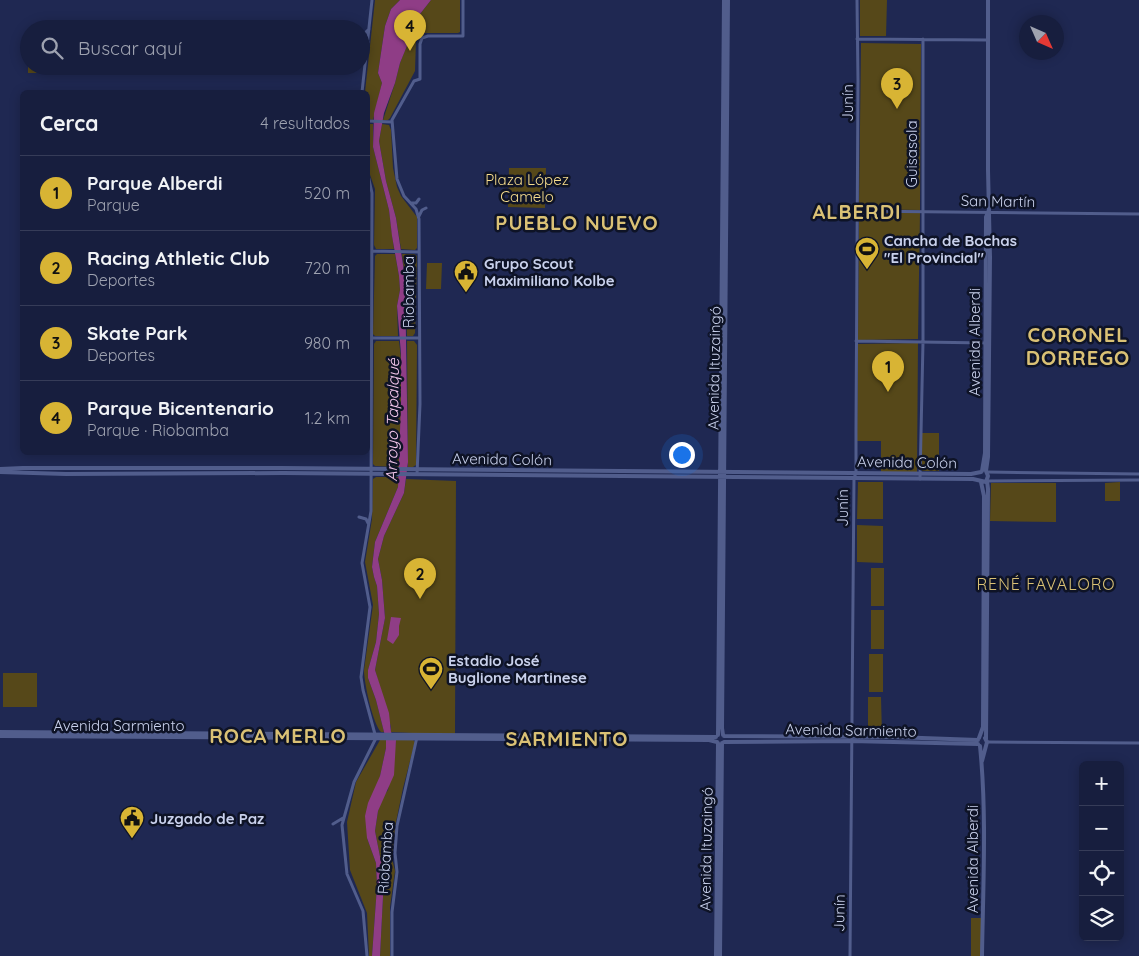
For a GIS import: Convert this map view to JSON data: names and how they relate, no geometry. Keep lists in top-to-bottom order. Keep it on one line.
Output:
{"streets":{"main road":["Avenida Alberdi","Avenida Ituzaingó","Avenida Colón","Avenida Sarmiento"],"street":["Junín","Guisasola","San Martín","Riobamba"]},"crossings":[["Junín","San Martín"],["Junín","Avenida Colón"],["Junín","Avenida Sarmiento"],["Guisasola","San Martín"],["Guisasola","Avenida Colón"],["San Martín","Avenida Alberdi"],["Riobamba","Avenida Colón"],["Riobamba","Avenida Sarmiento"],["Avenida Alberdi","Avenida Colón"],["Avenida Alberdi","Avenida Sarmiento"],["Avenida Ituzaingó","Avenida Colón"],["Avenida Ituzaingó","Avenida Sarmiento"]],"districts":["ALBERDI","PUEBLO NUEVO","CORONEL DORREGO","RENÉ FAVALORO","ROCA MERLO","SARMIENTO"],"water":["Arroyo Tapalqué"],"parks":["Plaza López Camelo"],"places":{"sports":["Cancha de Bochas \"El Provincial\"","Estadio José Buglione Martinese"],"public building":["Grupo Scout Maximiliano Kolbe","Juzgado de Paz"]},"north":"bottom right","page":{"pins":["4","3","1","2"],"search":"Buscar aquí","heading":["Cerca","4 resultados"],"list":[{"mark":"1","name":"Parque Alberdi","note":"Parque","value":"520 m"},{"mark":"2","name":"Racing Athletic Club","note":"Deportes","value":"720 m"},{"mark":"3","name":"Skate Park","note":"Deportes","value":"980 m"},{"mark":"4","name":"Parque Bicentenario","note":"Parque · Riobamba","value":"1.2 km"}],"map_buttons":["+","−"]}}
